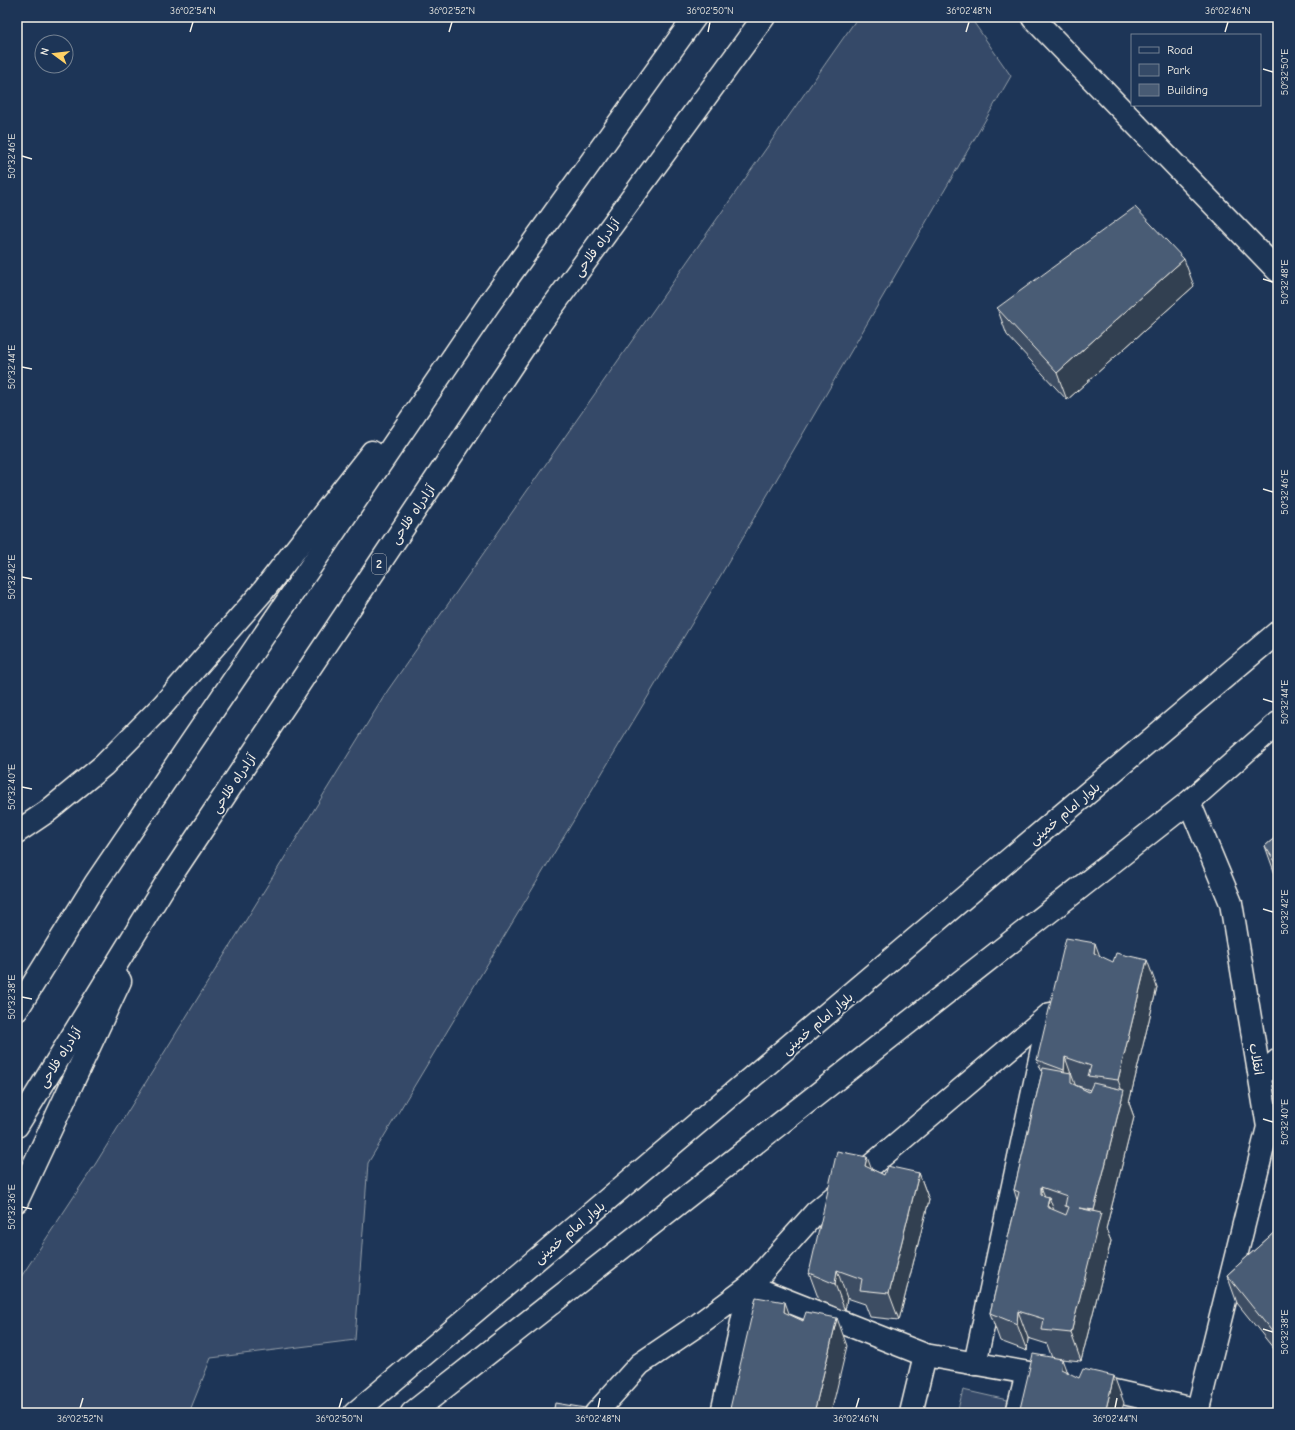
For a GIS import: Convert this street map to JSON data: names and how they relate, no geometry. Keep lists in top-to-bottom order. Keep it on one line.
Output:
{"streets":{"main road":["آزادراه فلاحی","2","بلوار امام خمینی","انقلاب"]},"legend":["Road","Park","Building"],"north":"left","coordinates":["36°02'54\"N","36°02'52\"N","36°02'50\"N","36°02'48\"N","36°02'46\"N","50°32'50\"E","50°32'46\"E","50°32'48\"E","50°32'44\"E","50°32'42\"E","50°32'40\"E","50°32'38\"E","50°32'36\"E","36°02'44\"N"]}
